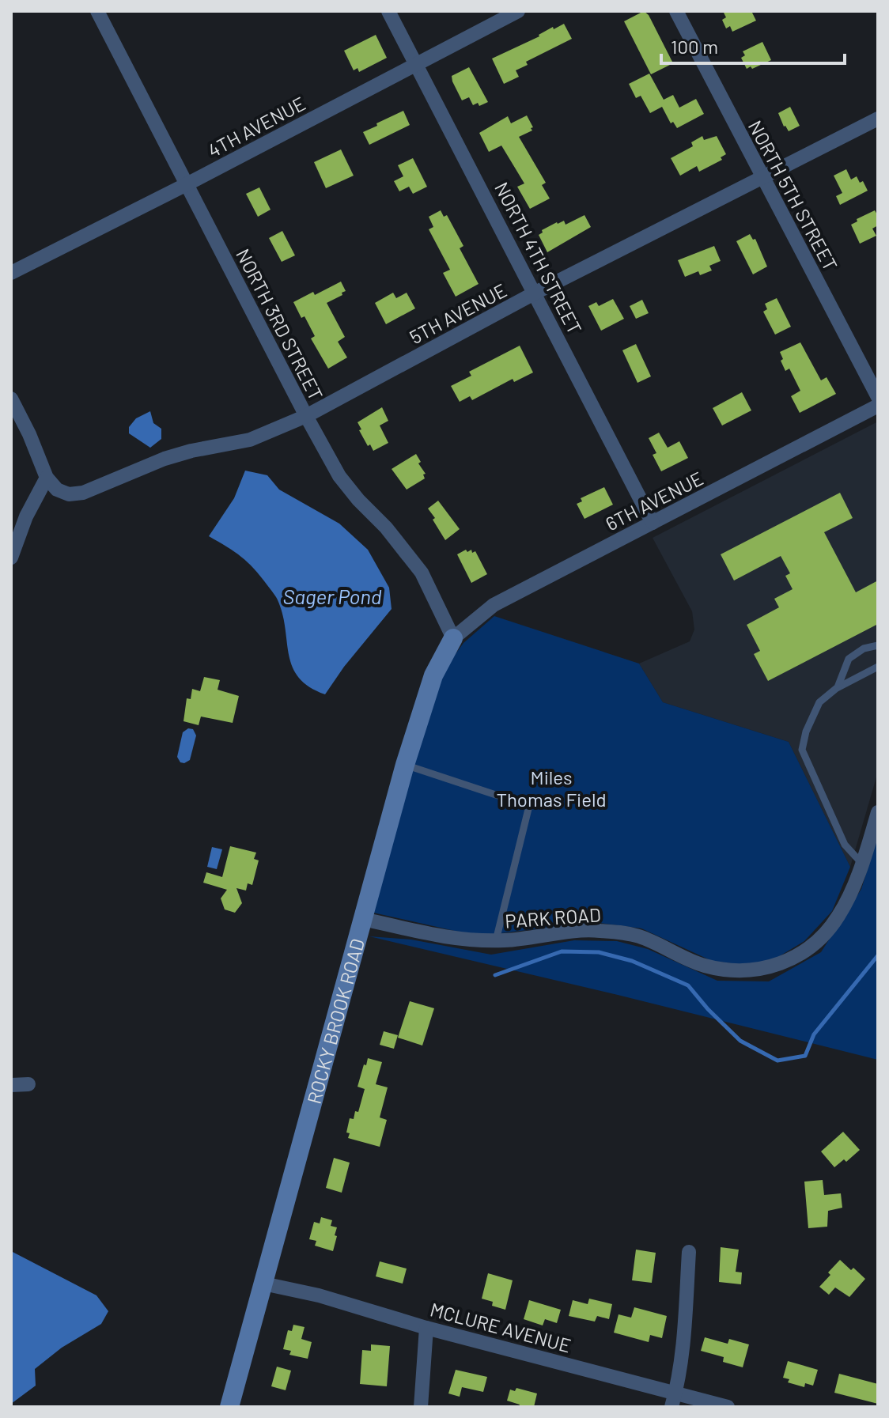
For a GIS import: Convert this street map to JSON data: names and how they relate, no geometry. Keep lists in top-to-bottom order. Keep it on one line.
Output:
{"streets":{"street":["4TH AVENUE","NORTH 5TH STREET","NORTH 4TH STREET","5TH AVENUE","NORTH 3RD STREET","6TH AVENUE","PARK ROAD","ROCKY BROOK ROAD","MCLURE AVENUE"]},"crossings":[["4TH AVENUE","NORTH 4TH STREET"],["4TH AVENUE","NORTH 3RD STREET"],["NORTH 5TH STREET","5TH AVENUE"],["NORTH 4TH STREET","5TH AVENUE"],["NORTH 4TH STREET","6TH AVENUE"],["5TH AVENUE","NORTH 3RD STREET"],["NORTH 3RD STREET","6TH AVENUE"],["NORTH 3RD STREET","ROCKY BROOK ROAD"],["6TH AVENUE","ROCKY BROOK ROAD"],["PARK ROAD","ROCKY BROOK ROAD"],["ROCKY BROOK ROAD","MCLURE AVENUE"]],"water":["Sager Pond"],"parks":["Miles Thomas Field"],"scale_bar":"100 m"}
